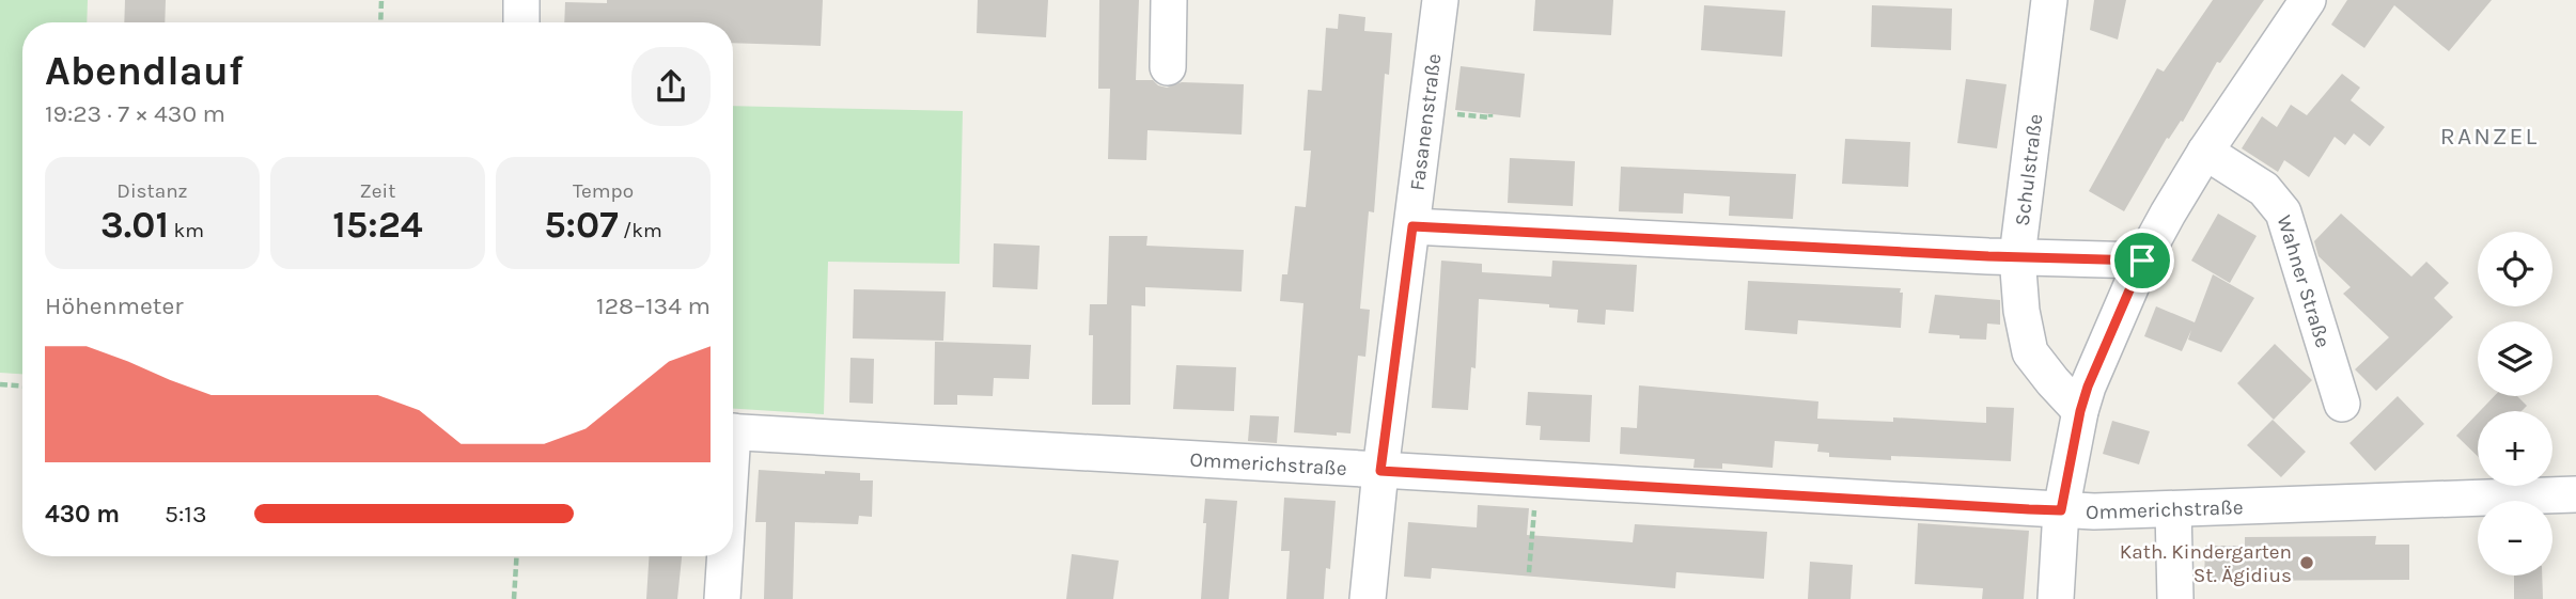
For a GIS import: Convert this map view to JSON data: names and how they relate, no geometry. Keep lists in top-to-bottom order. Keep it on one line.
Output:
{"streets":{"street":["Fasanenstraße","Schulstraße","Wahner Straße","Ommerichstraße"]},"crossings":[["Fasanenstraße","Ommerichstraße"]],"districts":["RANZEL"],"places":["Kath. Kindergarten St. Ägidius"],"page":{"heading":["Abendlauf","19:23 · 7 × 430 m"],"stats":[["Distanz","3.01 km"],["Zeit","15:24"],["Tempo","5:07 /km"]],"map_buttons":["+","−"],"chart":["Höhenmeter","128–134 m"],"list":[{"name":"430 m","note":"5:13"}]}}
